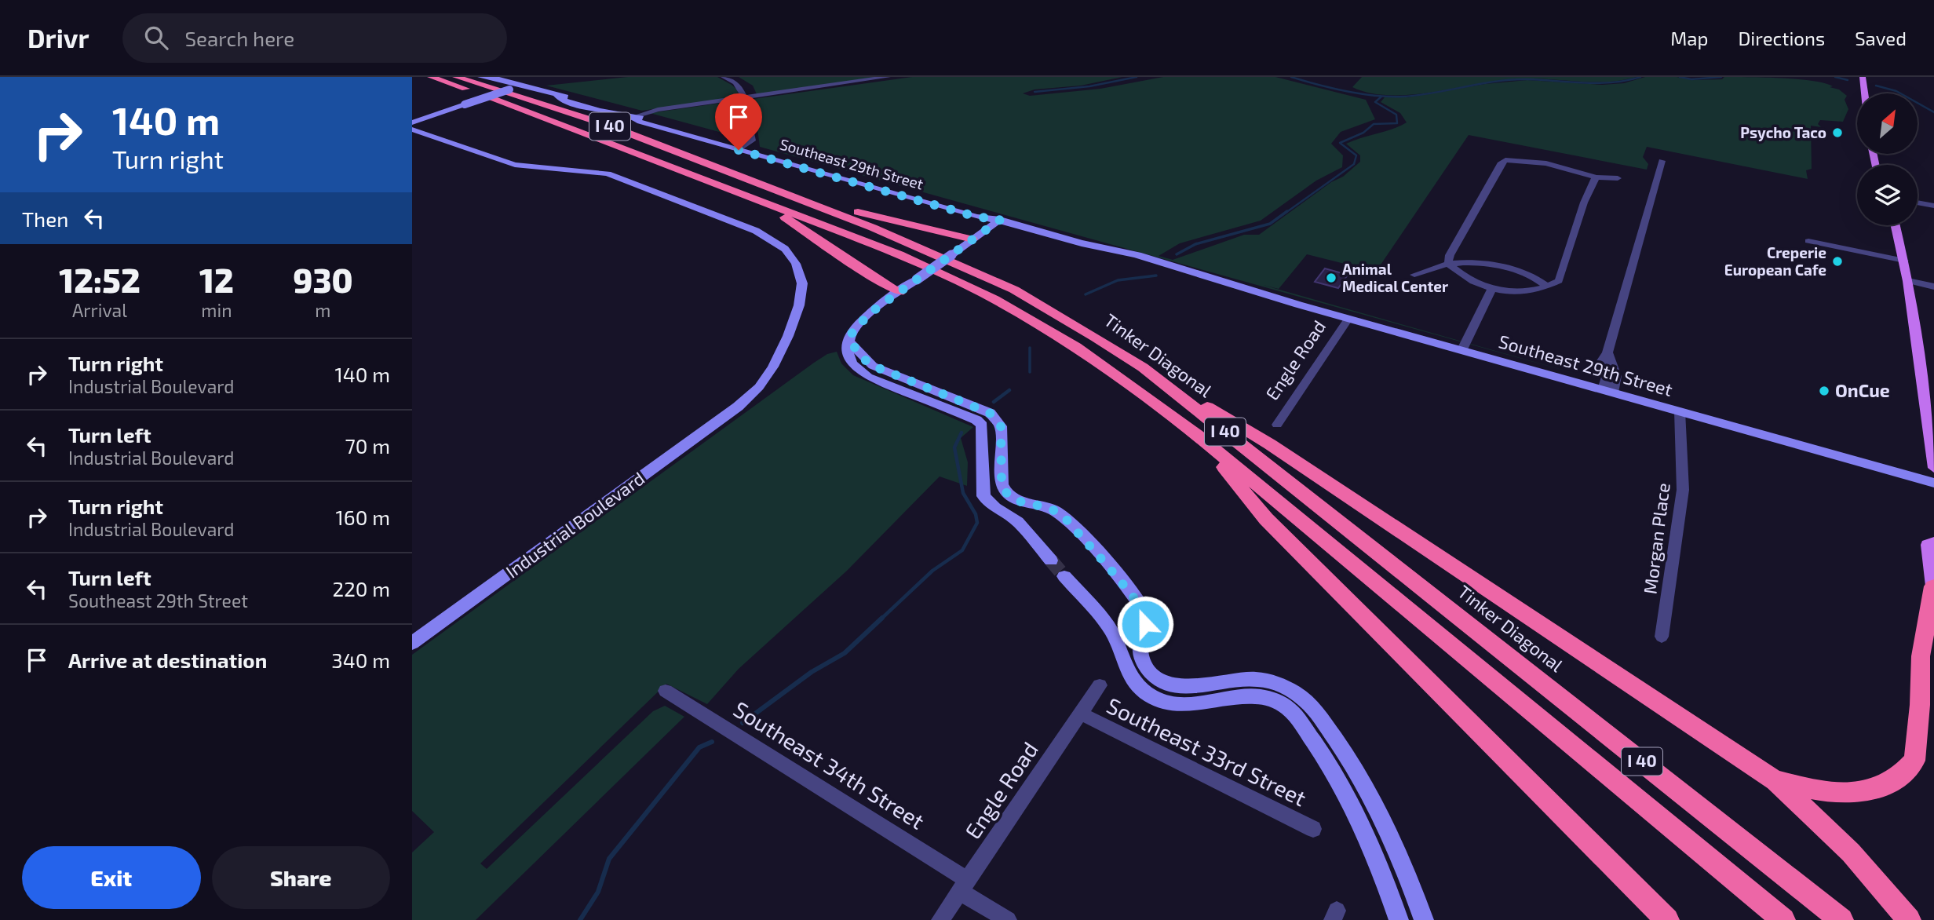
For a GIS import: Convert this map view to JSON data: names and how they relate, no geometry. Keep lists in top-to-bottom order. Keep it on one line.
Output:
{"streets":{"highway":["I 40","Tinker Diagonal"],"main road":["Southeast 29th Street","Industrial Boulevard"],"street":["Engle Road","Morgan Place","Southeast 33rd Street","Southeast 34th Street"]},"crossings":[["Southeast 29th Street","Engle Road"],["Southeast 29th Street","Morgan Place"],["Engle Road","Southeast 33rd Street"],["Engle Road","Southeast 34th Street"]],"places":["Psycho Taco","Creperie European Cafe","Animal Medical Center","OnCue"],"north":"top right","page":{"header":"Drivr","search":"Search here","nav":["Map","Directions","Saved"],"turn":["140 m","Turn right"],"then":"Then","eta":["12:52","Arrival","12","min","930","m"],"list":[{"name":"Turn right","note":"Industrial Boulevard","value":"140 m"},{"name":"Turn left","note":"Industrial Boulevard","value":"70 m"},{"name":"Turn right","note":"Industrial Boulevard","value":"160 m"},{"name":"Turn left","note":"Southeast 29th Street","value":"220 m"},{"name":"Arrive at destination","value":"340 m"}],"buttons":["Exit","Share"]}}
